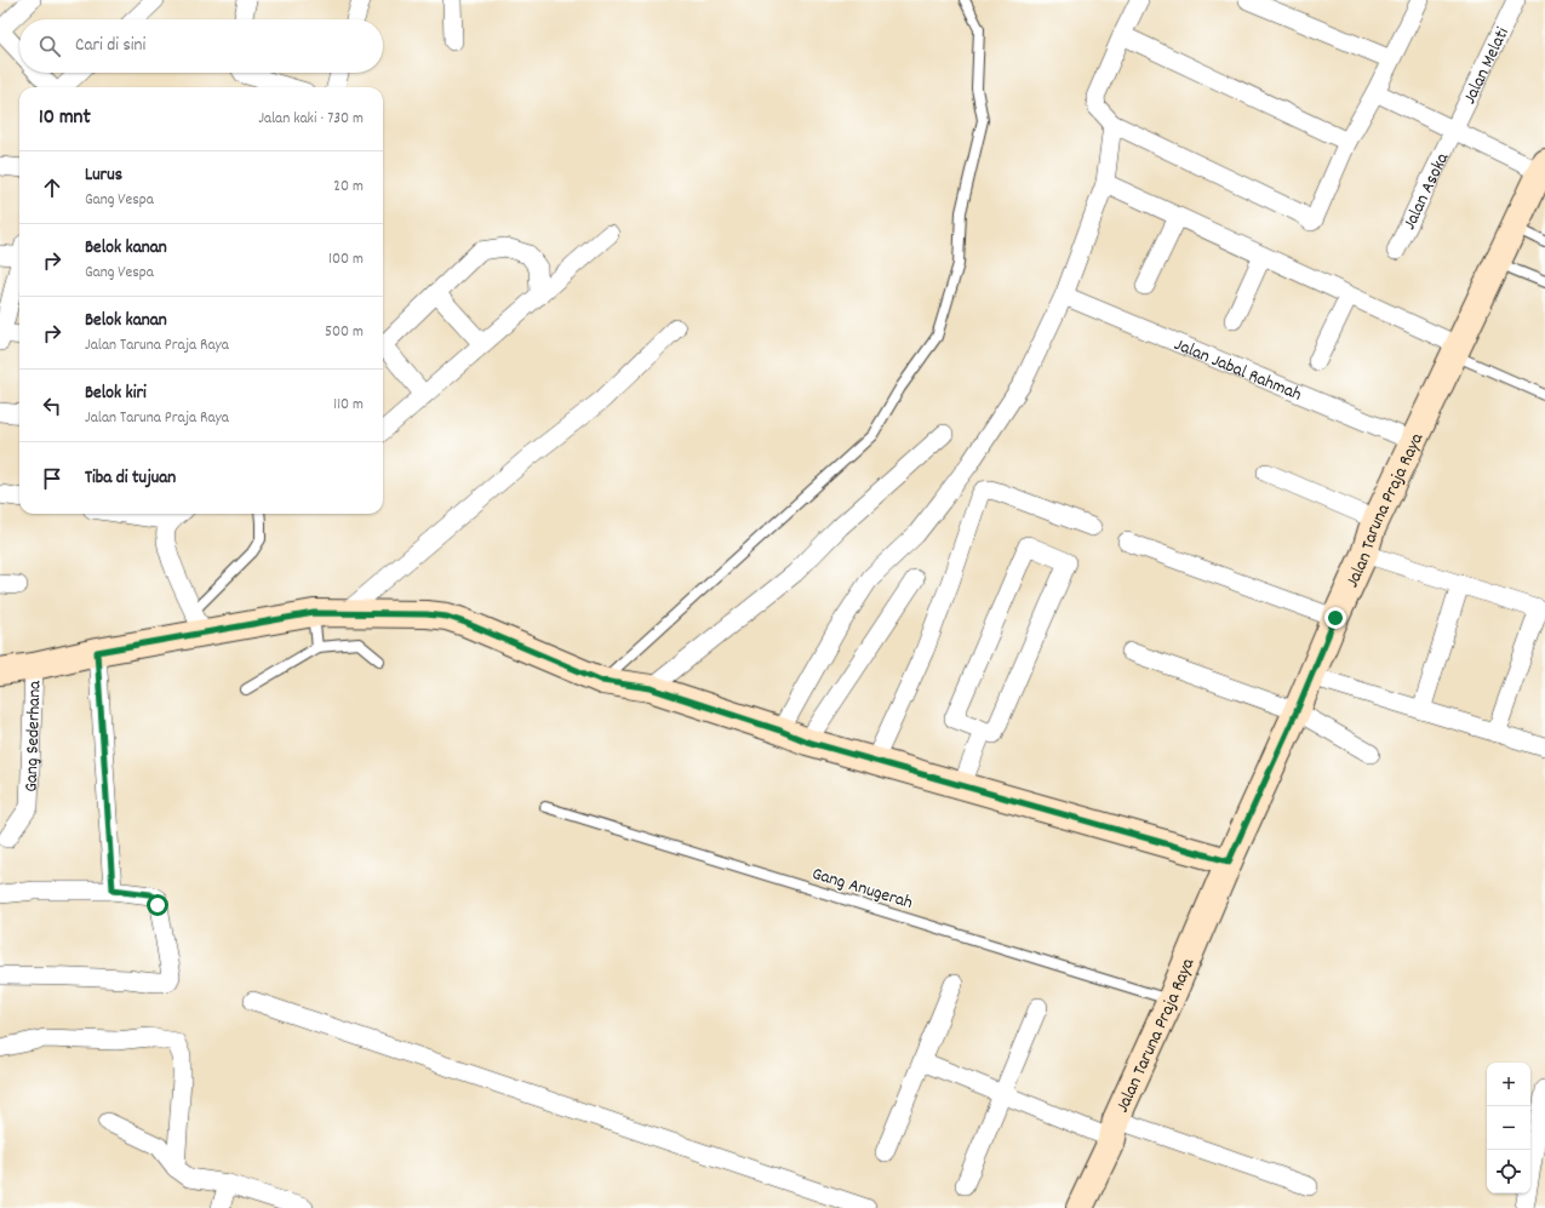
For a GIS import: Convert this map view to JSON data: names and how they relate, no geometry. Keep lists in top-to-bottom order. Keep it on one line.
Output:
{"streets":{"street":["Jalan Melati","Jalan Asoka","Jalan Jabal Rahmah","Jalan Taruna Praja Raya","Gang Sederhana"],"lane":["Gang Anugerah"]},"crossings":[["Jalan Melati","Jalan Asoka"],["Jalan Jabal Rahmah","Jalan Taruna Praja Raya"],["Jalan Taruna Praja Raya","Gang Anugerah"]],"page":{"search":"Cari di sini","heading":["10 mnt","Jalan kaki · 730 m"],"list":[["Lurus","Gang Vespa","20 m"],["Belok kanan","Gang Vespa","100 m"],["Belok kanan","Jalan Taruna Praja Raya","500 m"],["Belok kiri","Jalan Taruna Praja Raya","110 m"],"Tiba di tujuan"],"map_buttons":["+","−"]}}
